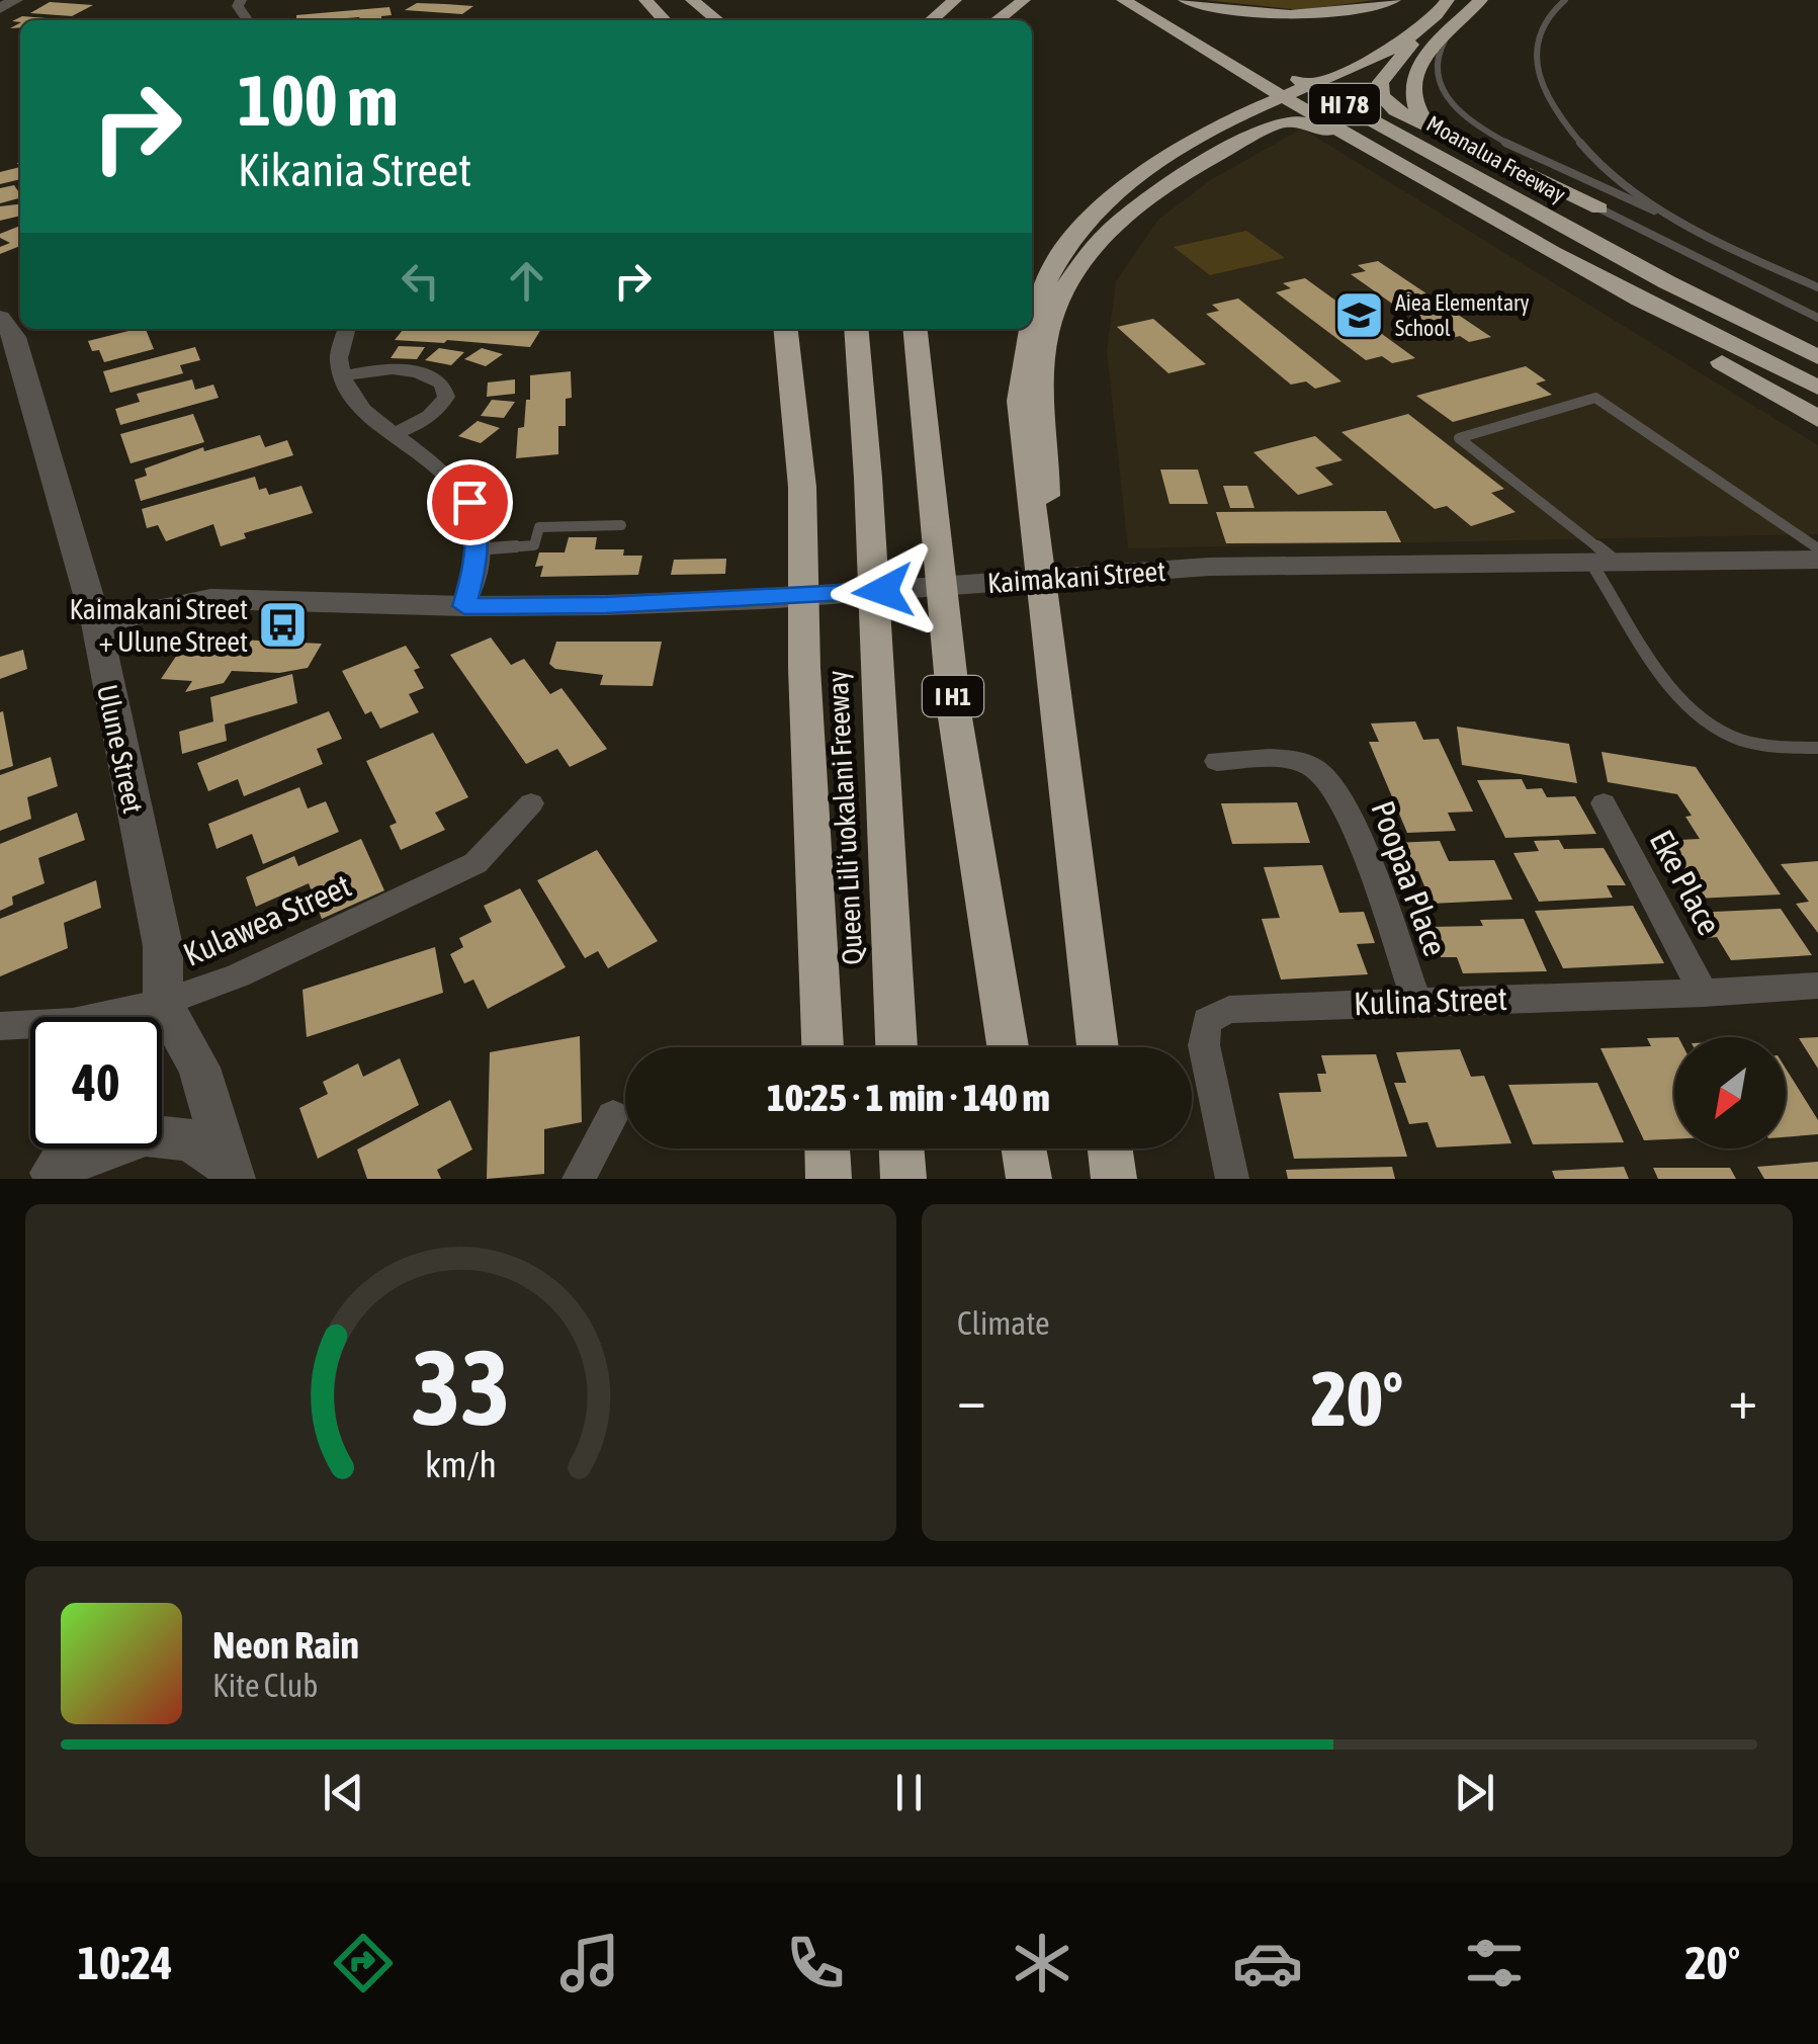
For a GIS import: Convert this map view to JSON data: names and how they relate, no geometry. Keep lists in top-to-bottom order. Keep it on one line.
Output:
{"streets":{"highway":["HI 78","Moanalua Freeway","I H1","Queen Liliʻuokalani Freeway"],"street":["Kaimakani Street","Ulune Street","Poopaa Place","Eke Place","Kulawea Street","Kulina Street"]},"crossings":[["HI 78","Moanalua Freeway"],["Kaimakani Street","Ulune Street"],["Ulune Street","Kulawea Street"],["Poopaa Place","Kulina Street"],["Eke Place","Kulina Street"]],"places":{"school or university":["Aiea Elementary School"],"bus stop":["Kaimakani Street + Ulune Street"]},"north":"bottom left","page":{"turn":["100 m","Kikania Street"],"limit":"40","trip":"10:25 · 1 min · 140 m","tile":"Climate","heat":["−","20°","+"],"song":["Neon Rain","Kite Club"],"tabs":["10:24","20°"],"gauge":["33","km/h"]}}
